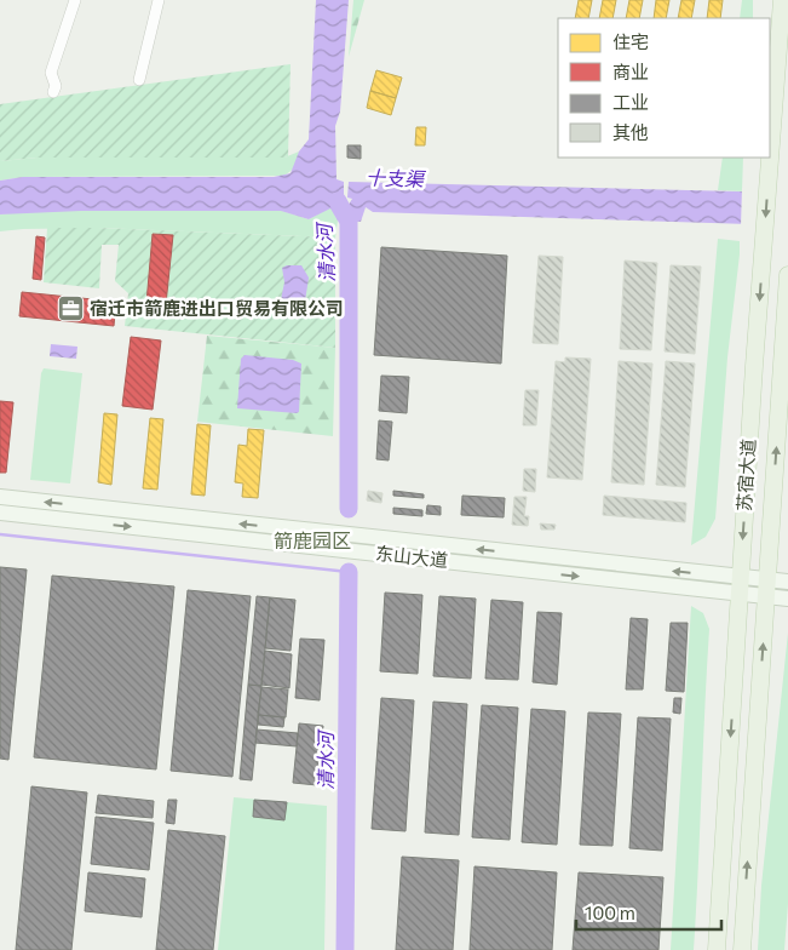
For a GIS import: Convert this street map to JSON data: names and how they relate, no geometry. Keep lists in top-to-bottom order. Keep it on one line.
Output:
{"streets":{"main road":["苏宿大道","东山大道"]},"crossings":[["苏宿大道","东山大道"]],"districts":["箭鹿园区"],"water":["十支渠","清水河"],"places":{"office":["宿迁市箭鹿进出口贸易有限公司"]},"legend":["住宅","商业","工业","其他"],"scale_bar":"100 m"}
